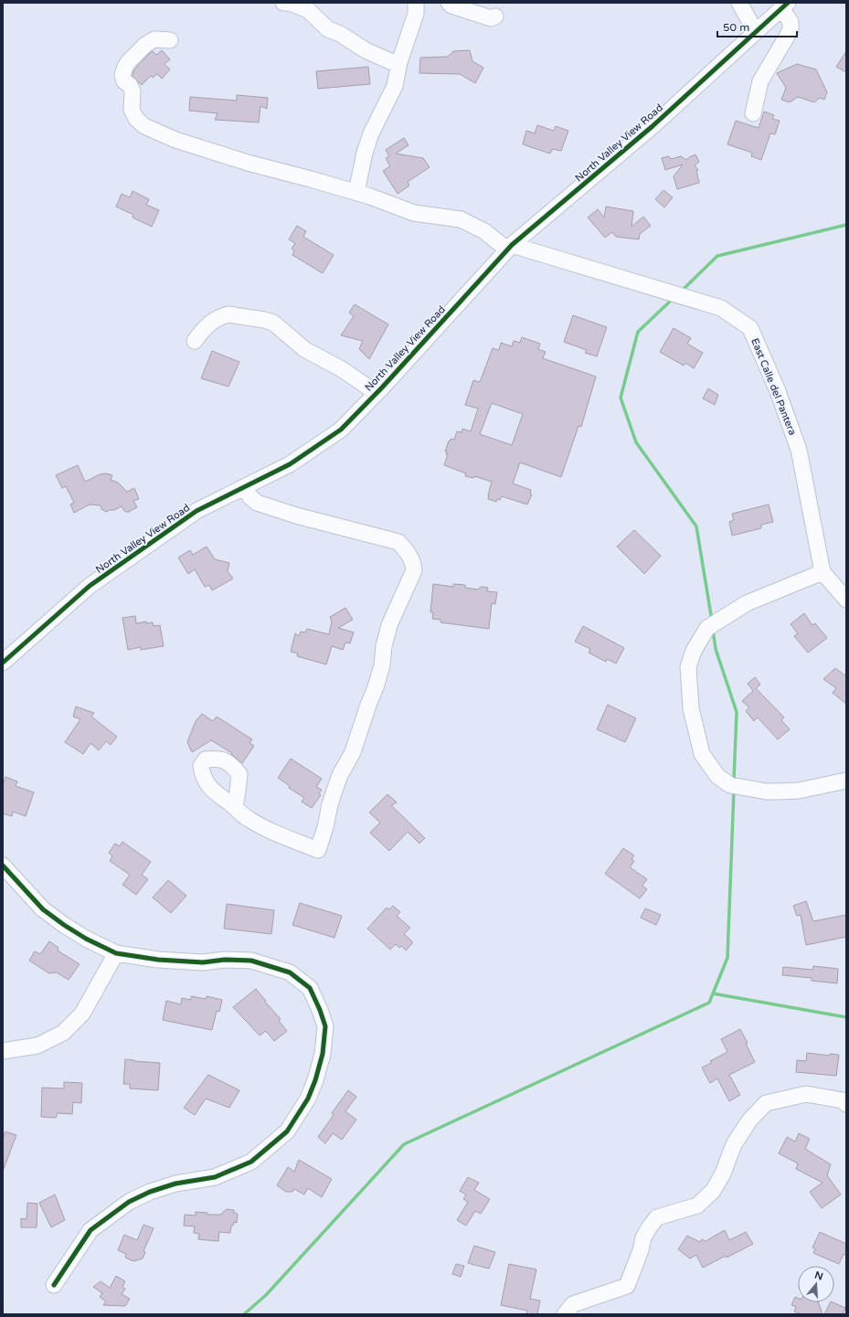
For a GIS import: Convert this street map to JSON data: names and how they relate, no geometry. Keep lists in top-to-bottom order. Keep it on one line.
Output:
{"streets":{"street":["North Valley View Road","East Calle del Pantera"]},"crossings":[["North Valley View Road","East Calle del Pantera"]],"scale_bar":"50 m","north":"top"}
